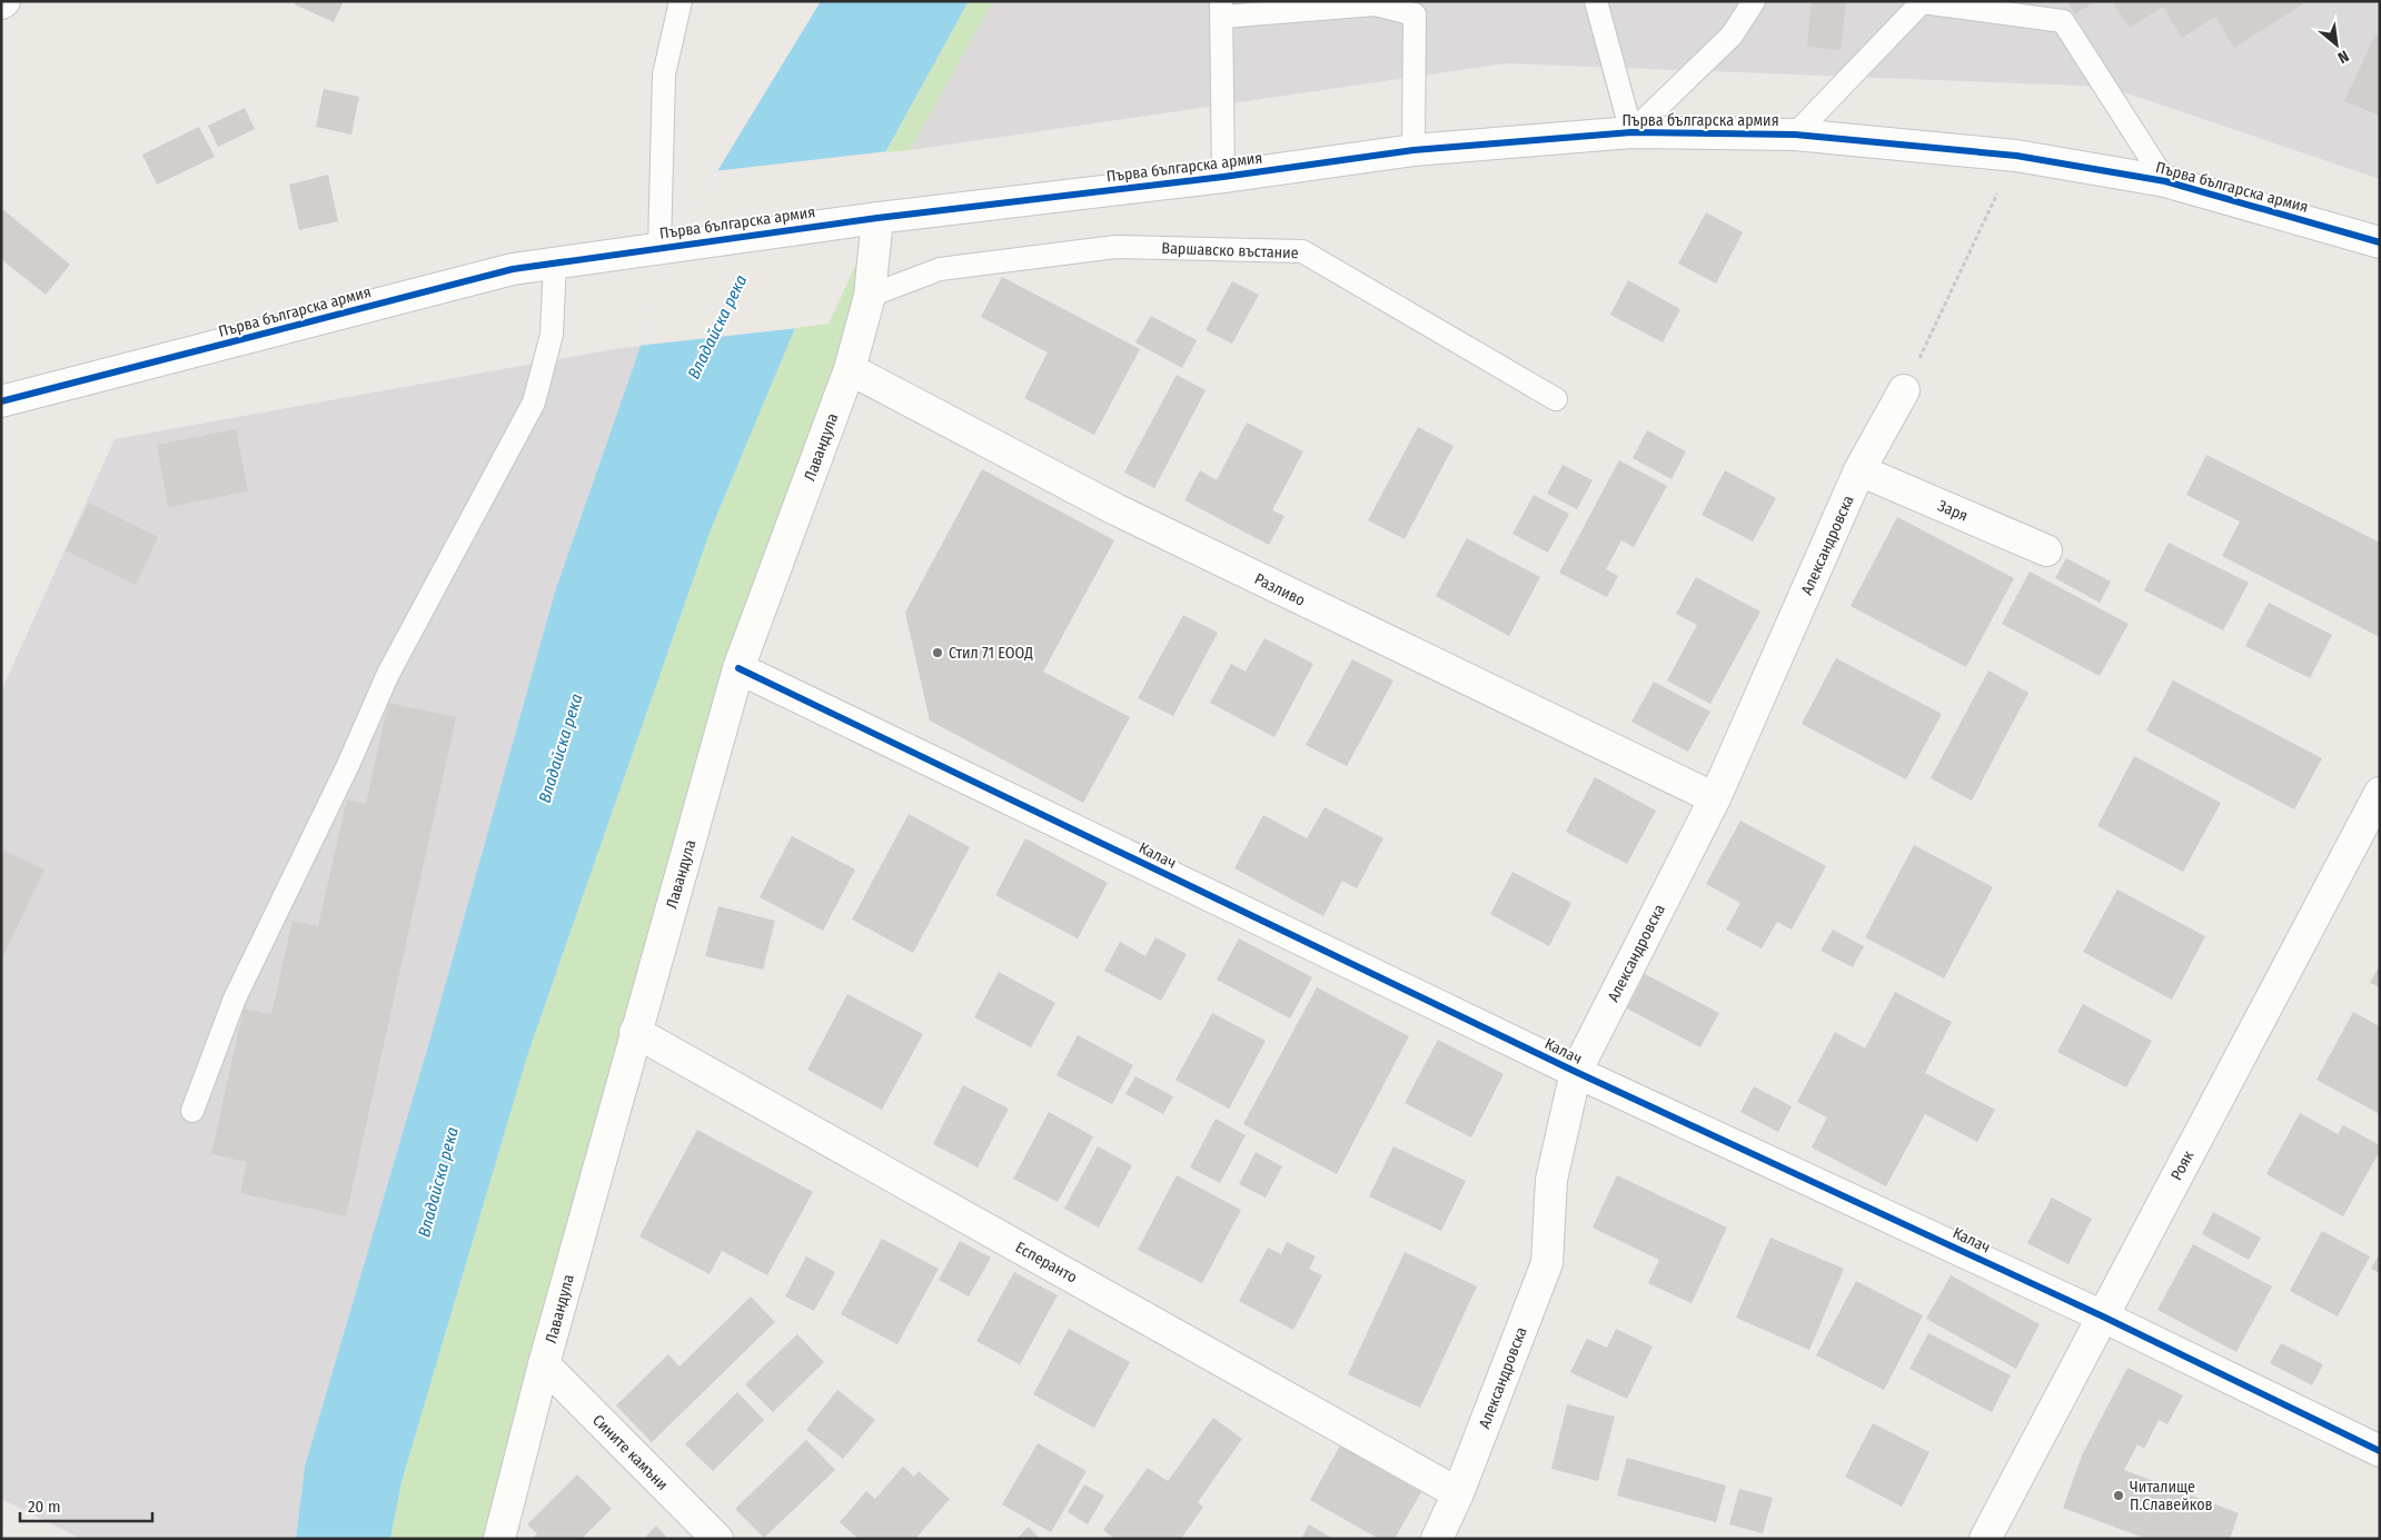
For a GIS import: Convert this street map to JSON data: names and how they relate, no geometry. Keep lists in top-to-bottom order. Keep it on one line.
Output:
{"streets":{"street":["Първа българска армия","Лавандула","Заря","Александровска","Разливо","Калач","Рояк","Есперанто","Сините камъни"],"lane":["Варшавско въстание"]},"crossings":[["Първа българска армия","Лавандула"],["Варшавско въстание","Лавандула"],["Лавандула","Разливо"],["Лавандула","Калач"],["Лавандула","Есперанто"],["Лавандула","Сините камъни"],["Заря","Александровска"],["Александровска","Разливо"],["Александровска","Калач"],["Александровска","Есперанто"],["Калач","Рояк"]],"water":["Владайска река"],"places":["Стил 71 ЕООД","Читалище П.Славейков"],"scale_bar":"20 m","north":"bottom right"}
